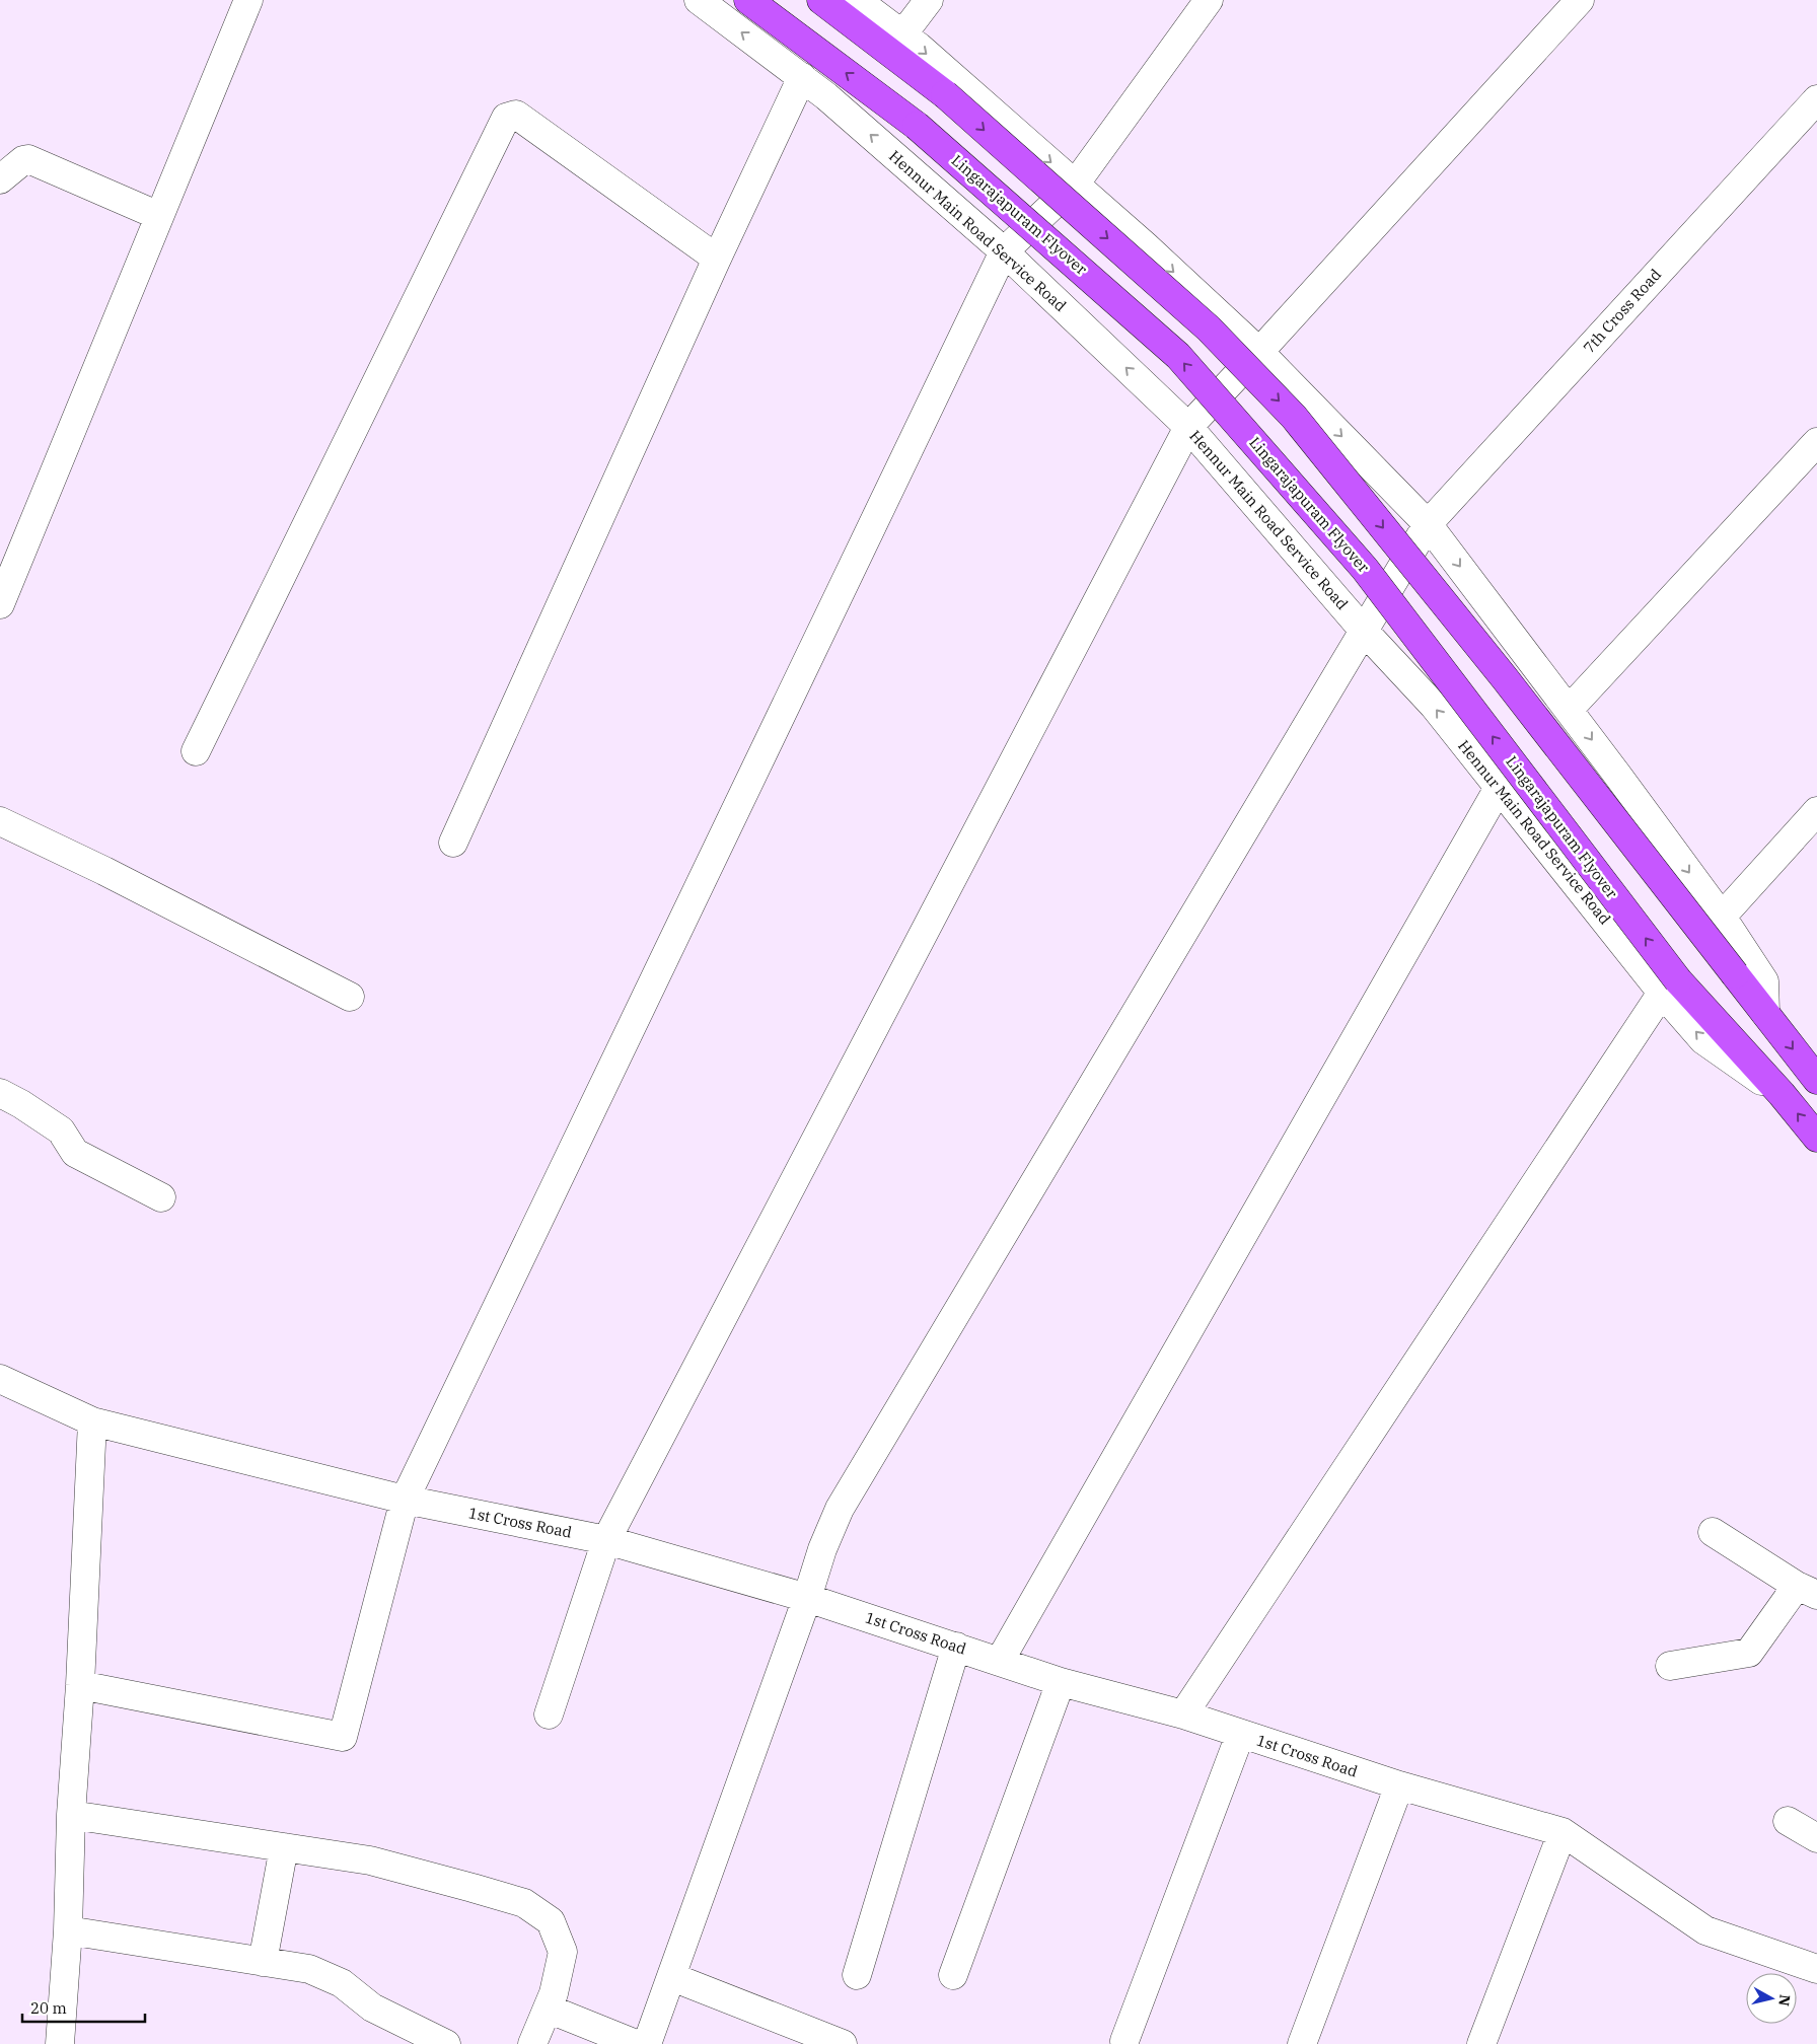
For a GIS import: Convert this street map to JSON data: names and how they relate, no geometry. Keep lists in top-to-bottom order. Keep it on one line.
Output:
{"streets":{"main road":["Lingarajapuram Flyover"],"street":["Hennur Main Road Service Road","7th Cross Road","1st Cross Road"]},"crossings":[["Lingarajapuram Flyover","Hennur Main Road Service Road"],["Hennur Main Road Service Road","7th Cross Road"],["7th Cross Road","1st Cross Road"]],"scale_bar":"20 m","north":"right"}
